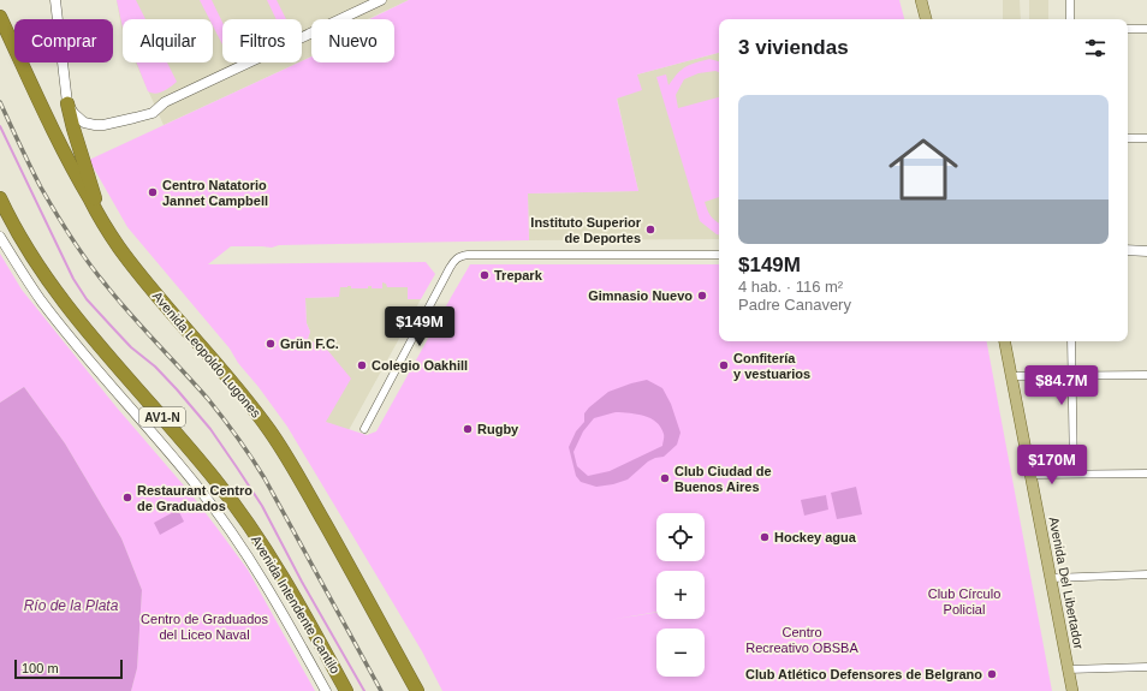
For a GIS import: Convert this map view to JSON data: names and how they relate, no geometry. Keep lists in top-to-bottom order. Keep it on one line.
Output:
{"streets":{"highway":["Avenida Leopoldo Lugones","AV1-N","Avenida Intendente Cantilo"],"main road":["Avenida Del Libertador"]},"water":["Río de la Plata"],"parks":["Club Círculo Policial","Centro de Graduados del Liceo Naval","Centro Recreativo OBSBA"],"places":["Centro Natatorio Jannet Campbell","Instituto Superior de Deportes","Trepark","Gimnasio Nuevo","Grün F.C.","Colegio Oakhill","Confitería y vestuarios","Rugby","Club Ciudad de Buenos Aires","Restaurant Centro de Graduados","Hockey agua","Club Atlético Defensores de Belgrano"],"scale_bar":"100 m","page":{"chip":["Comprar","Alquilar","Filtros","Nuevo"],"heading":"3 viviendas","list":[{"name":"$149M","note":"4 hab. · 116 m² · Padre Canavery"}],"price":["$149M","$84.7M","$170M"],"map_buttons":["+","−"],"scale":"100 m"}}
